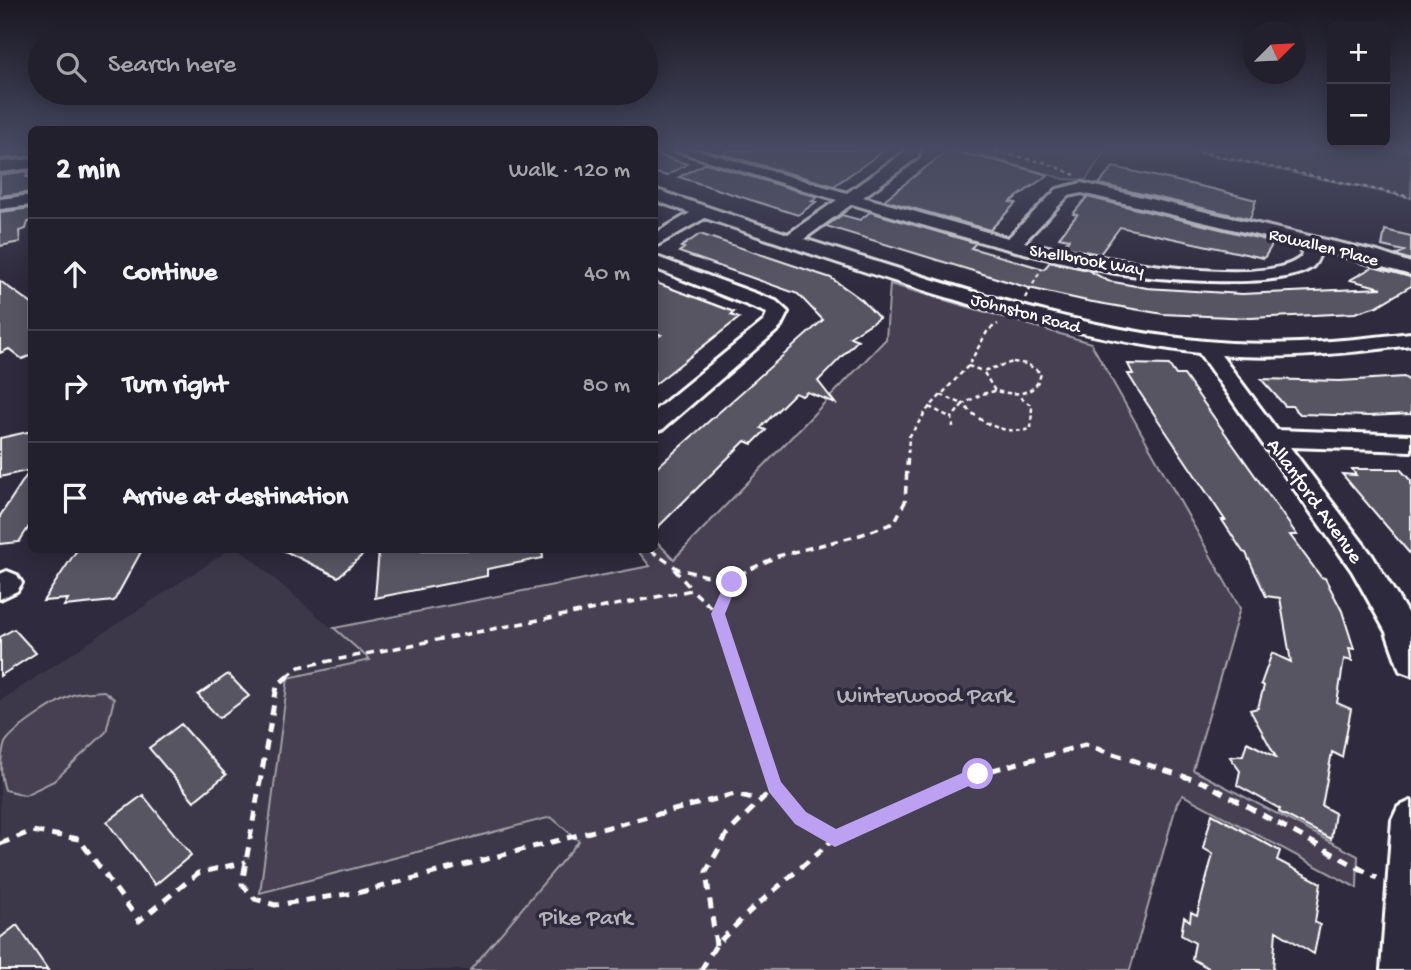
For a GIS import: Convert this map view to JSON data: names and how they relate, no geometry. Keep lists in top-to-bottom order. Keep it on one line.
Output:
{"streets":{"street":["Rowallen Place","Shellbrook Way","Johnston Road","Allanford Avenue"]},"crossings":[["Rowallen Place","Shellbrook Way"],["Johnston Road","Allanford Avenue"]],"parks":["Winterwood Park","Pike Park"],"north":"top right","page":{"map_buttons":["+","−"],"search":"Search here","heading":["2 min","Walk · 120 m"],"list":[["Continue","40 m"],["Turn right","80 m"],"Arrive at destination"]}}
